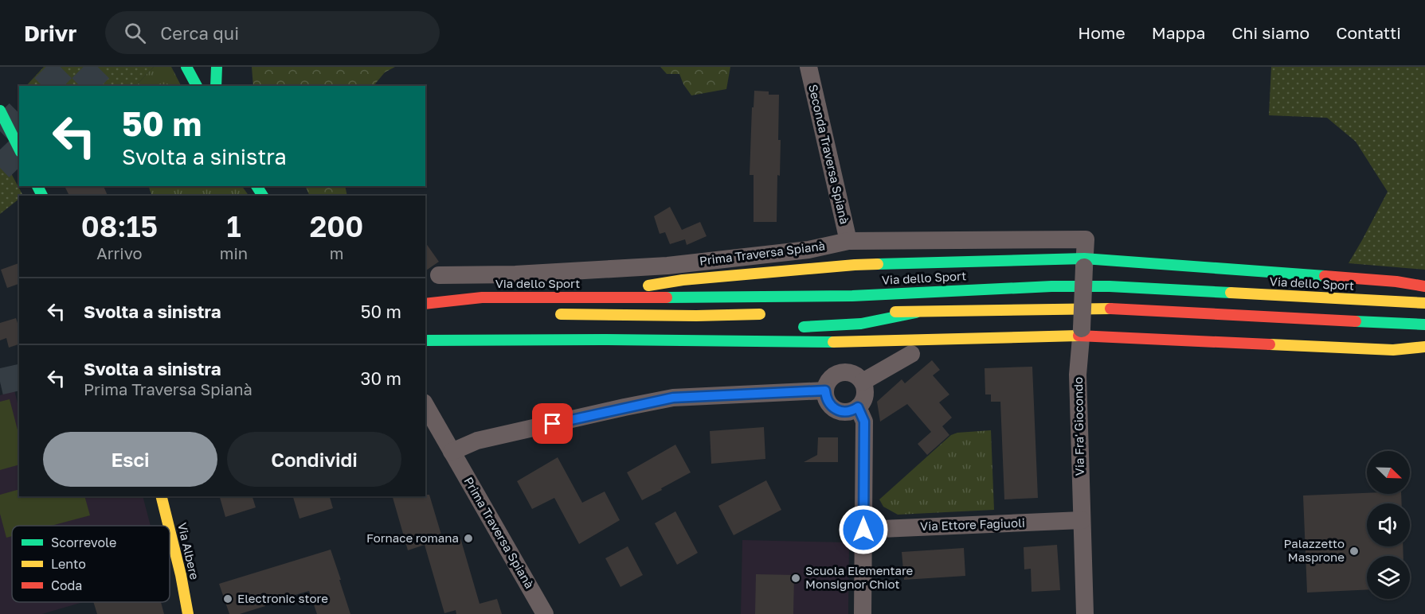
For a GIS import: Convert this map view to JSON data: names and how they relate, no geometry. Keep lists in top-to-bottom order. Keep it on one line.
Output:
{"streets":{"main road":["Via dello Sport","Via Albere"],"street":["Seconda Traversa Spianà","Prima Traversa Spianà","Via Fra' Giocondo","Via Ettore Fagiuoli"]},"crossings":[["Seconda Traversa Spianà","Prima Traversa Spianà"],["Prima Traversa Spianà","Via Fra' Giocondo"],["Via Fra' Giocondo","Via Ettore Fagiuoli"]],"places":["Fornace romana","Palazzetto Masprone","Scuola Elementare Monsignor Chiot","Electronic store"],"legend":["Scorrevole","Lento","Coda"],"north":"bottom right","page":{"header":"Drivr","search":"Cerca qui","nav":["Home","Mappa","Chi siamo","Contatti"],"turn":["50 m","Svolta a sinistra"],"eta":["08:15","Arrivo","1","min","200","m"],"list":[{"name":"Svolta a sinistra","value":"50 m"},{"name":"Svolta a sinistra","note":"Prima Traversa Spianà","value":"30 m"}],"buttons":["Esci","Condividi"]}}
